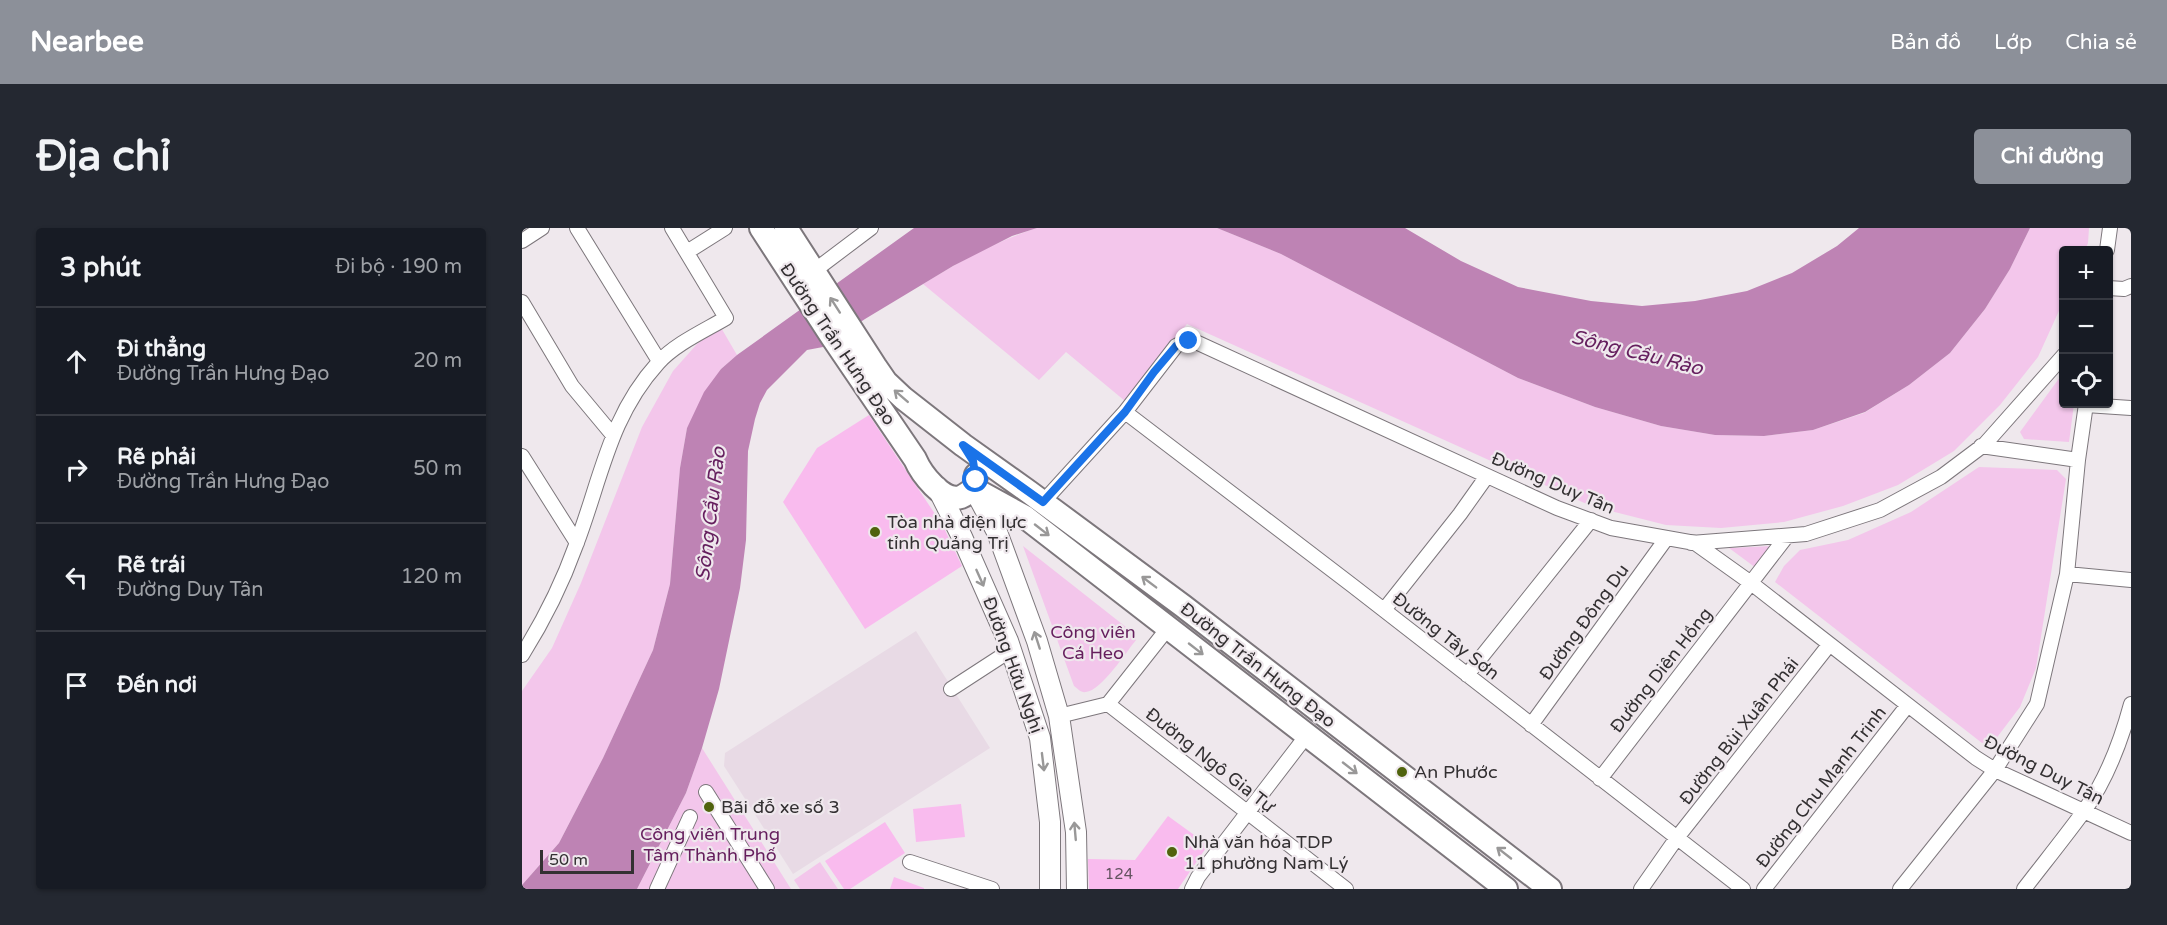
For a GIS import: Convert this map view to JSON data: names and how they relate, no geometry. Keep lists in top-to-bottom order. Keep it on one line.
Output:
{"streets":{"main road":["Đường Trần Hưng Đạo","Đường Hữu Nghị"],"street":["Đường Duy Tân","Đường Đông Du","Đường Tây Sơn","Đường Diên Hồng","Đường Bùi Xuân Phái","Đường Ngô Gia Tự","Đường Chu Mạnh Trinh"]},"crossings":[["Đường Trần Hưng Đạo","Đường Duy Tân"],["Đường Trần Hưng Đạo","Đường Hữu Nghị"],["Đường Duy Tân","Đường Đông Du"],["Đường Duy Tân","Đường Tây Sơn"],["Đường Duy Tân","Đường Diên Hồng"],["Đường Duy Tân","Đường Bùi Xuân Phái"],["Đường Duy Tân","Đường Chu Mạnh Trinh"],["Đường Đông Du","Đường Tây Sơn"],["Đường Tây Sơn","Đường Diên Hồng"],["Đường Tây Sơn","Đường Bùi Xuân Phái"]],"water":["Sông Cầu Rào"],"parks":["Công viên Cá Heo","Công viên Trung Tâm Thành Phố"],"places":["Tòa nhà điện lực tỉnh Quảng Trị","An Phước","Bãi đỗ xe số 3","Nhà văn hóa TDP 11 phường Nam Lý"],"house_numbers":["124"],"scale_bar":"50 m","page":{"header":"Nearbee","nav":["Bản đồ","Lớp","Chia sẻ"],"buttons":"Chỉ đường","title":"Địa chỉ","heading":["3 phút","Đi bộ · 190 m"],"map_buttons":["+","−"],"list":[["Đi thẳng","Đường Trần Hưng Đạo","20 m"],["Rẽ phải","Đường Trần Hưng Đạo","50 m"],["Rẽ trái","Đường Duy Tân","120 m"],"Đến nơi"],"scale":"50 m"}}
